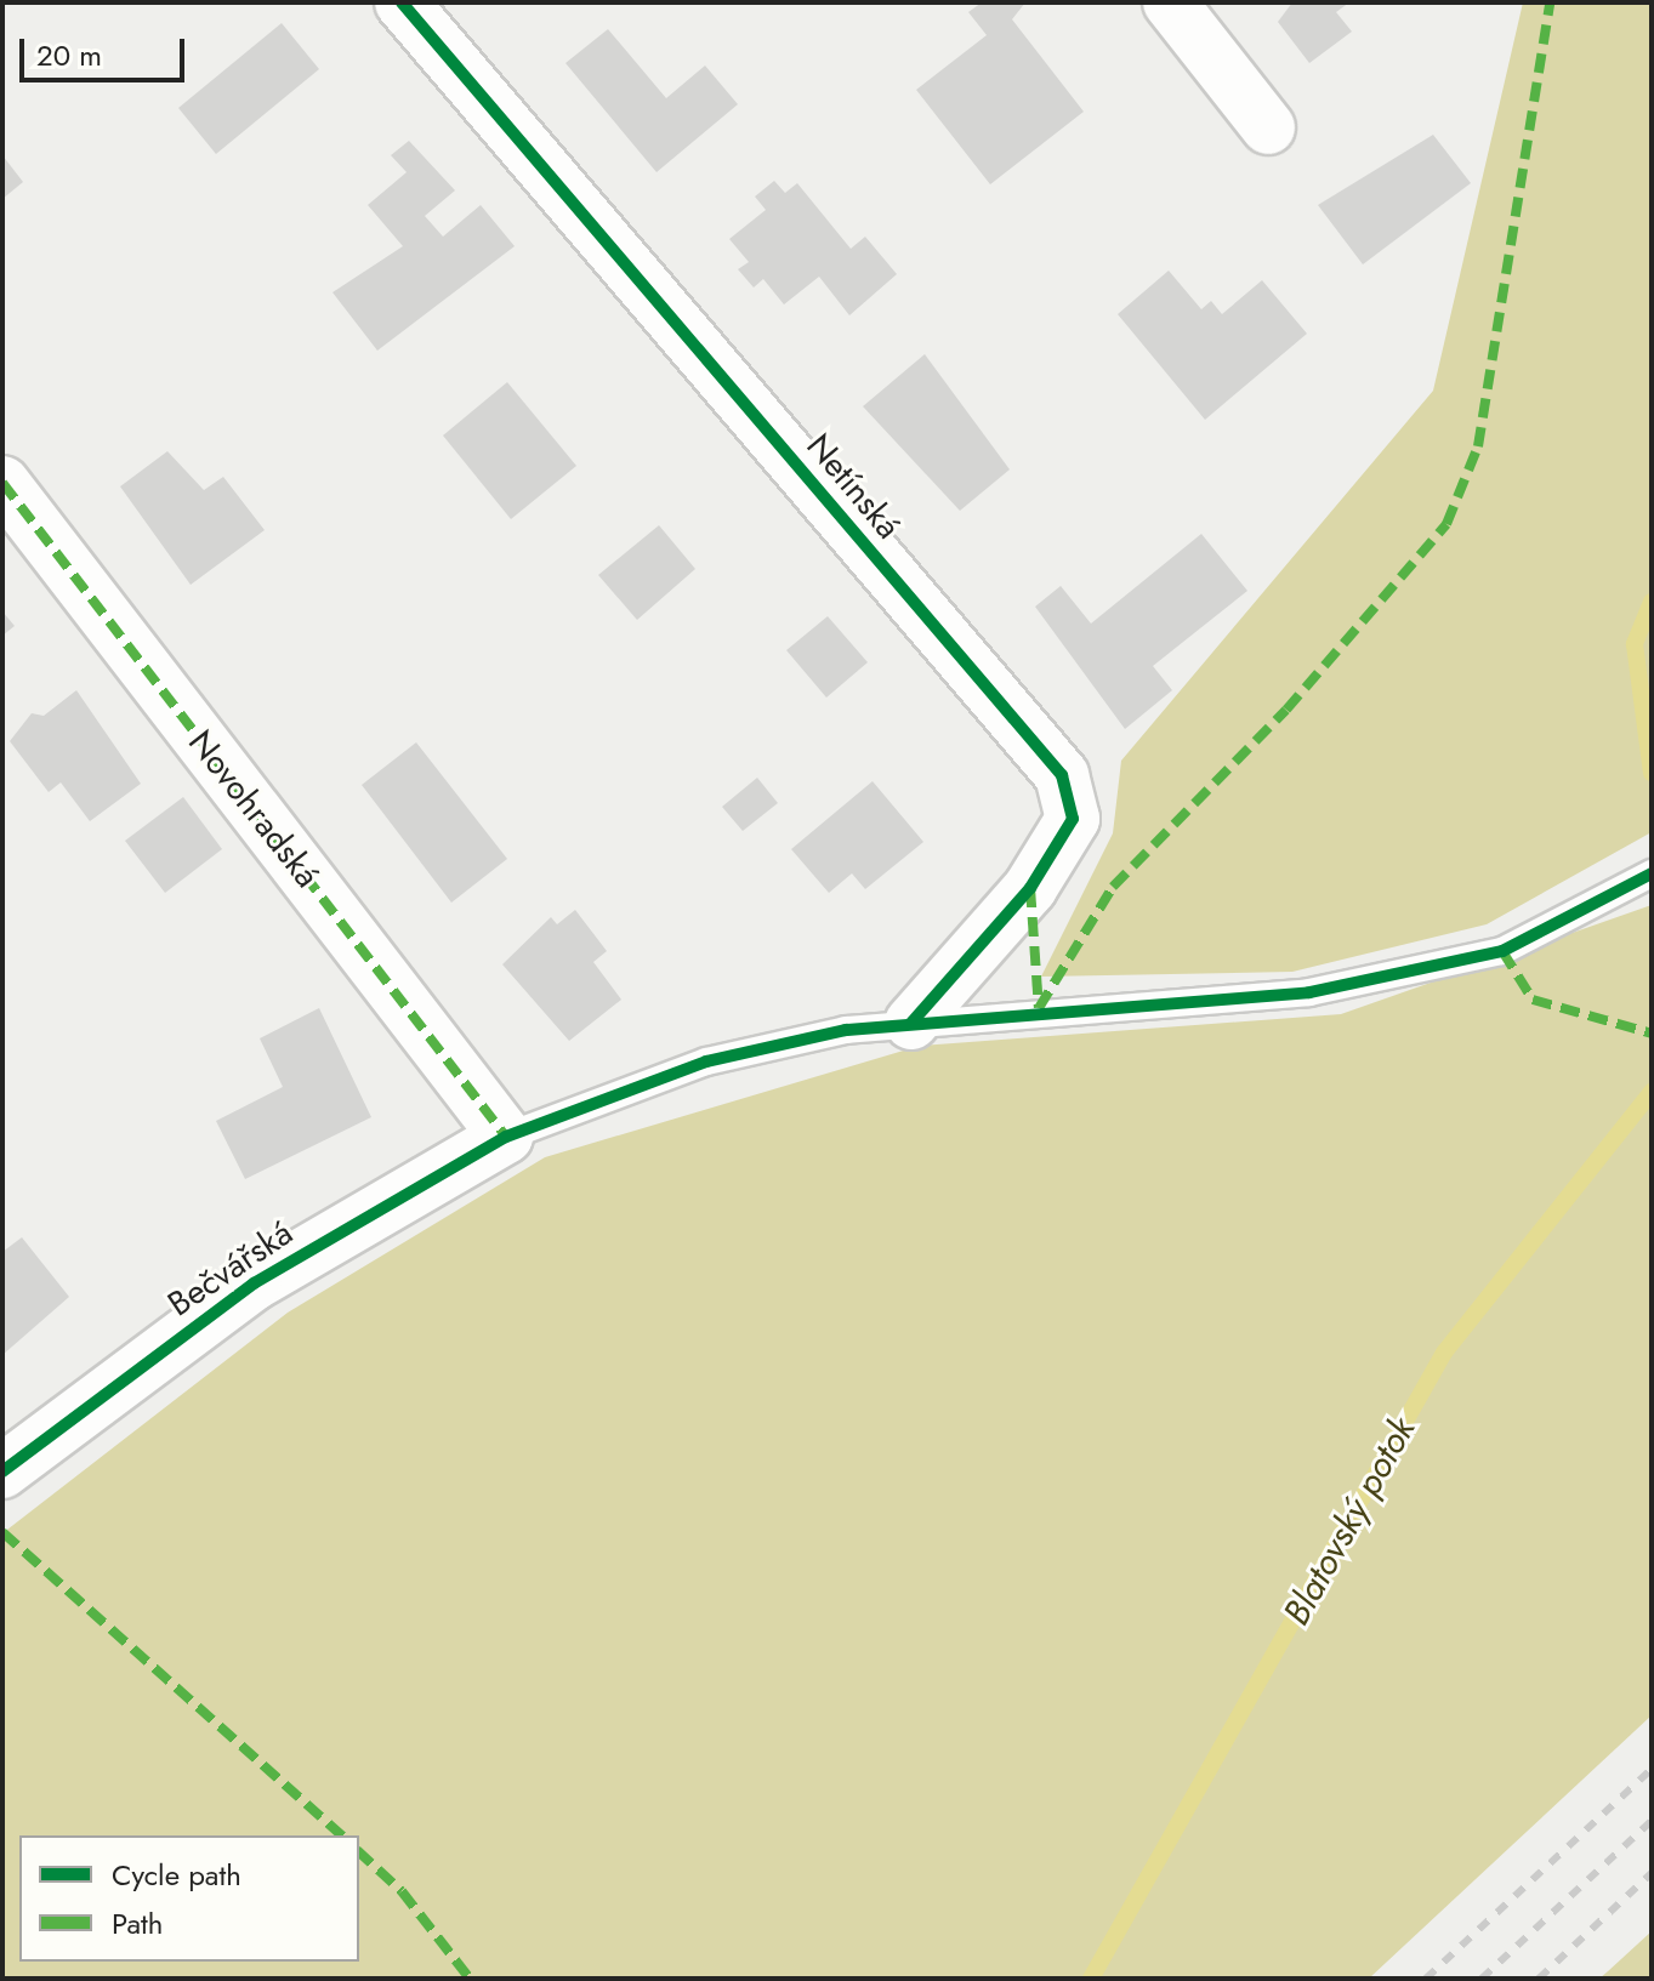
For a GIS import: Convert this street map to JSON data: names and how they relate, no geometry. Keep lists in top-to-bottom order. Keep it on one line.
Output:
{"streets":{"street":["Netínská","Novohradská","Bečvářská"]},"crossings":[["Novohradská","Bečvářská"]],"water":["Blatovský potok"],"legend":["Cycle path","Path"],"scale_bar":"20 m"}
